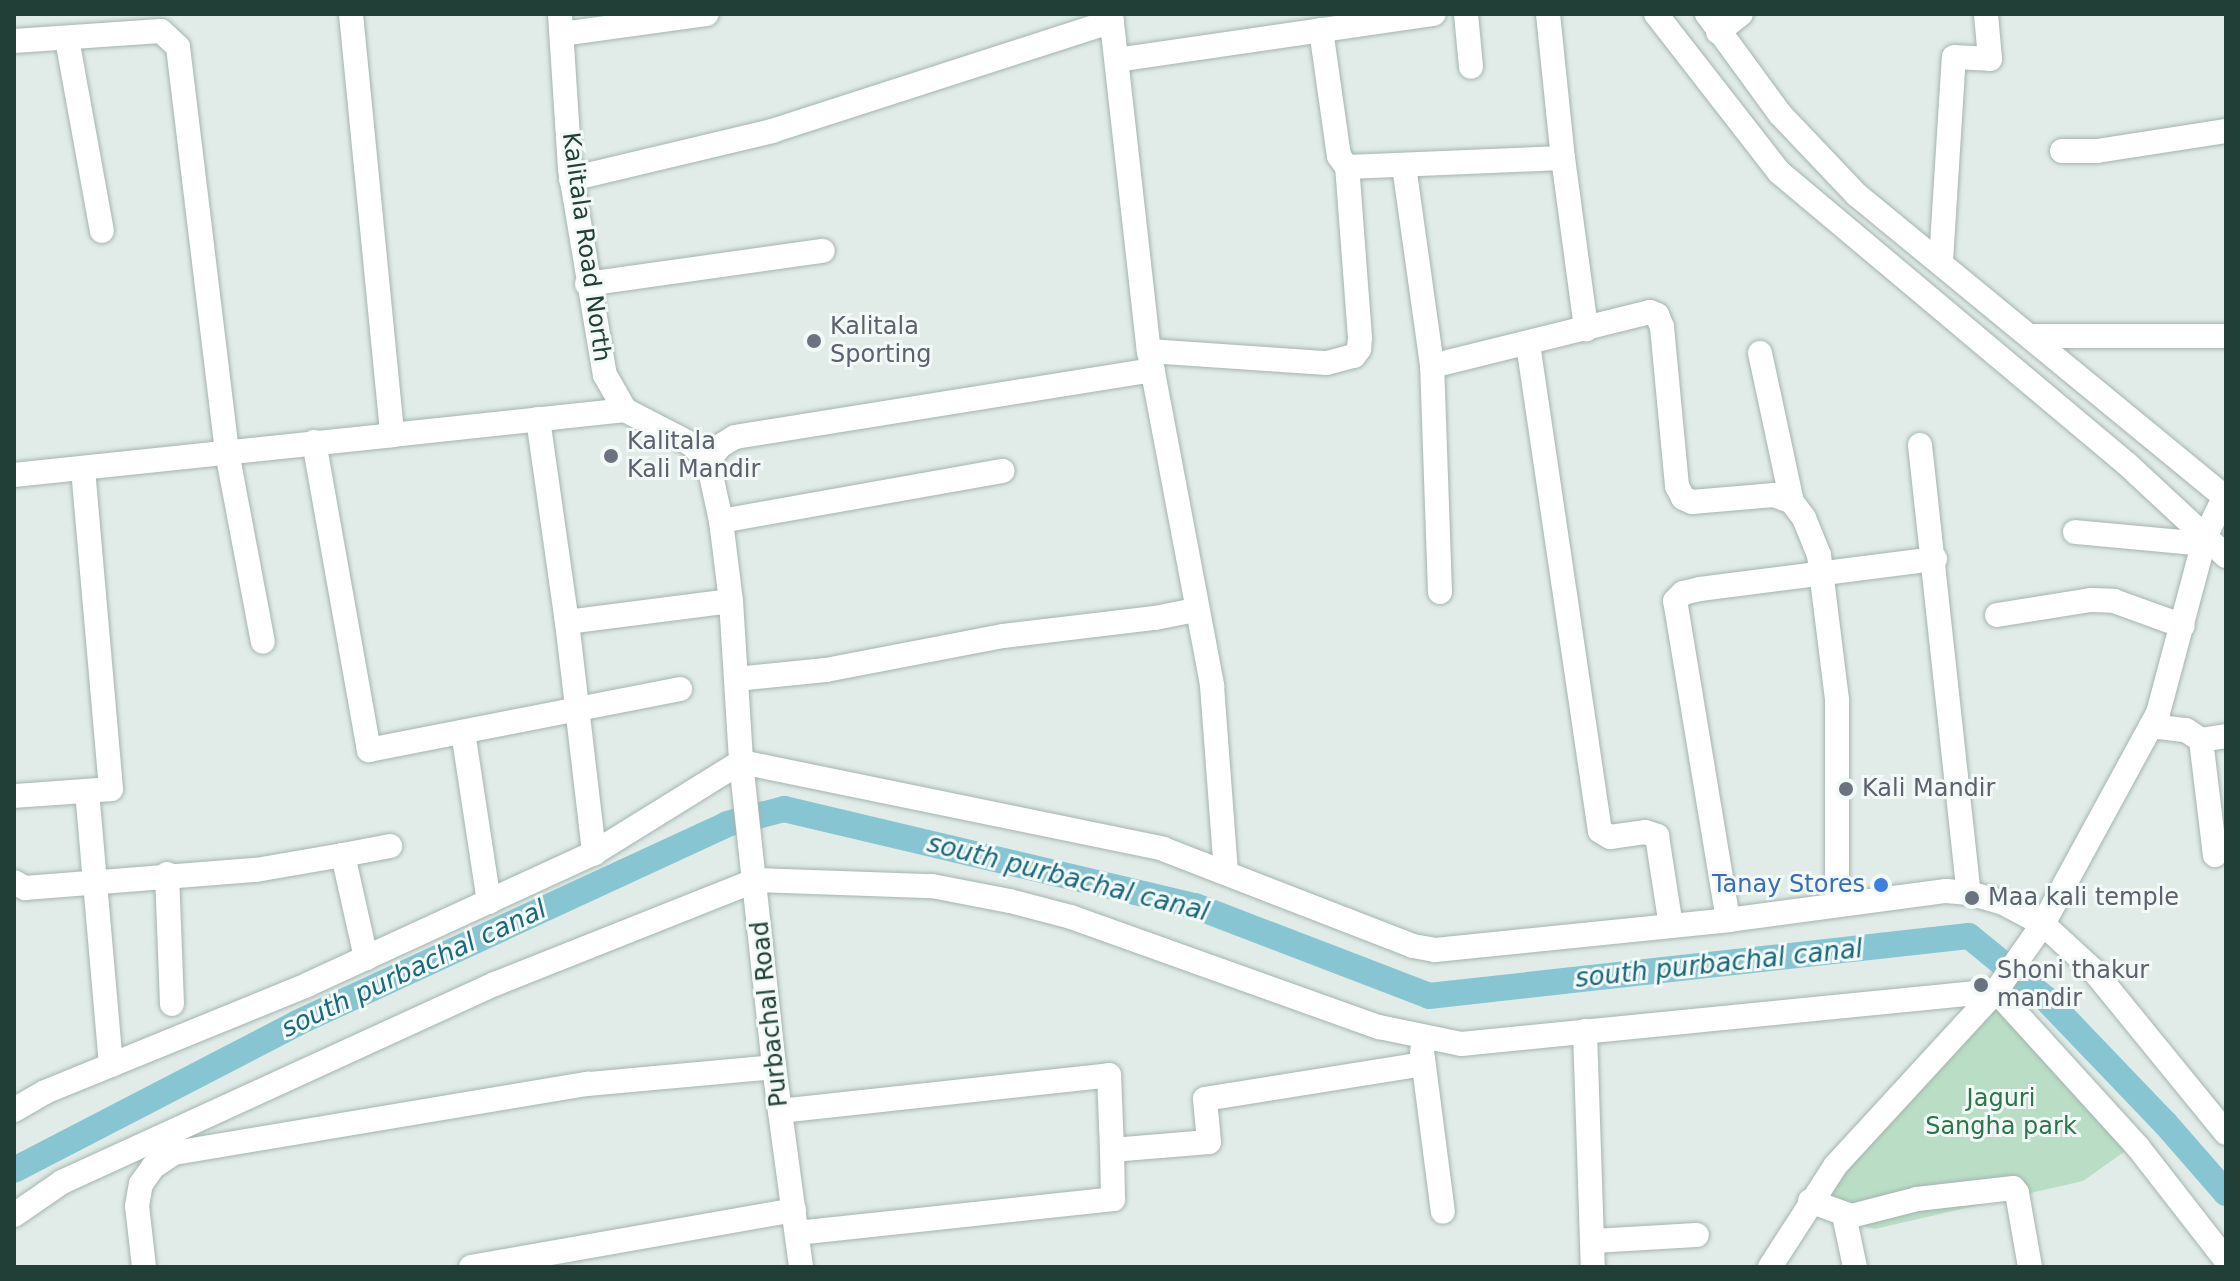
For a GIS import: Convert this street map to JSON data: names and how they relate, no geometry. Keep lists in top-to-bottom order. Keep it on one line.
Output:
{"streets":{"street":["Kalitala Road North","Purbachal Road"]},"water":["south purbachal canal"],"parks":["Jaguri Sangha park"],"places":["Kalitala Sporting","Kalitala Kali Mandir","Kali Mandir","Tanay Stores","Maa kali temple","Shoni thakur mandir"]}
